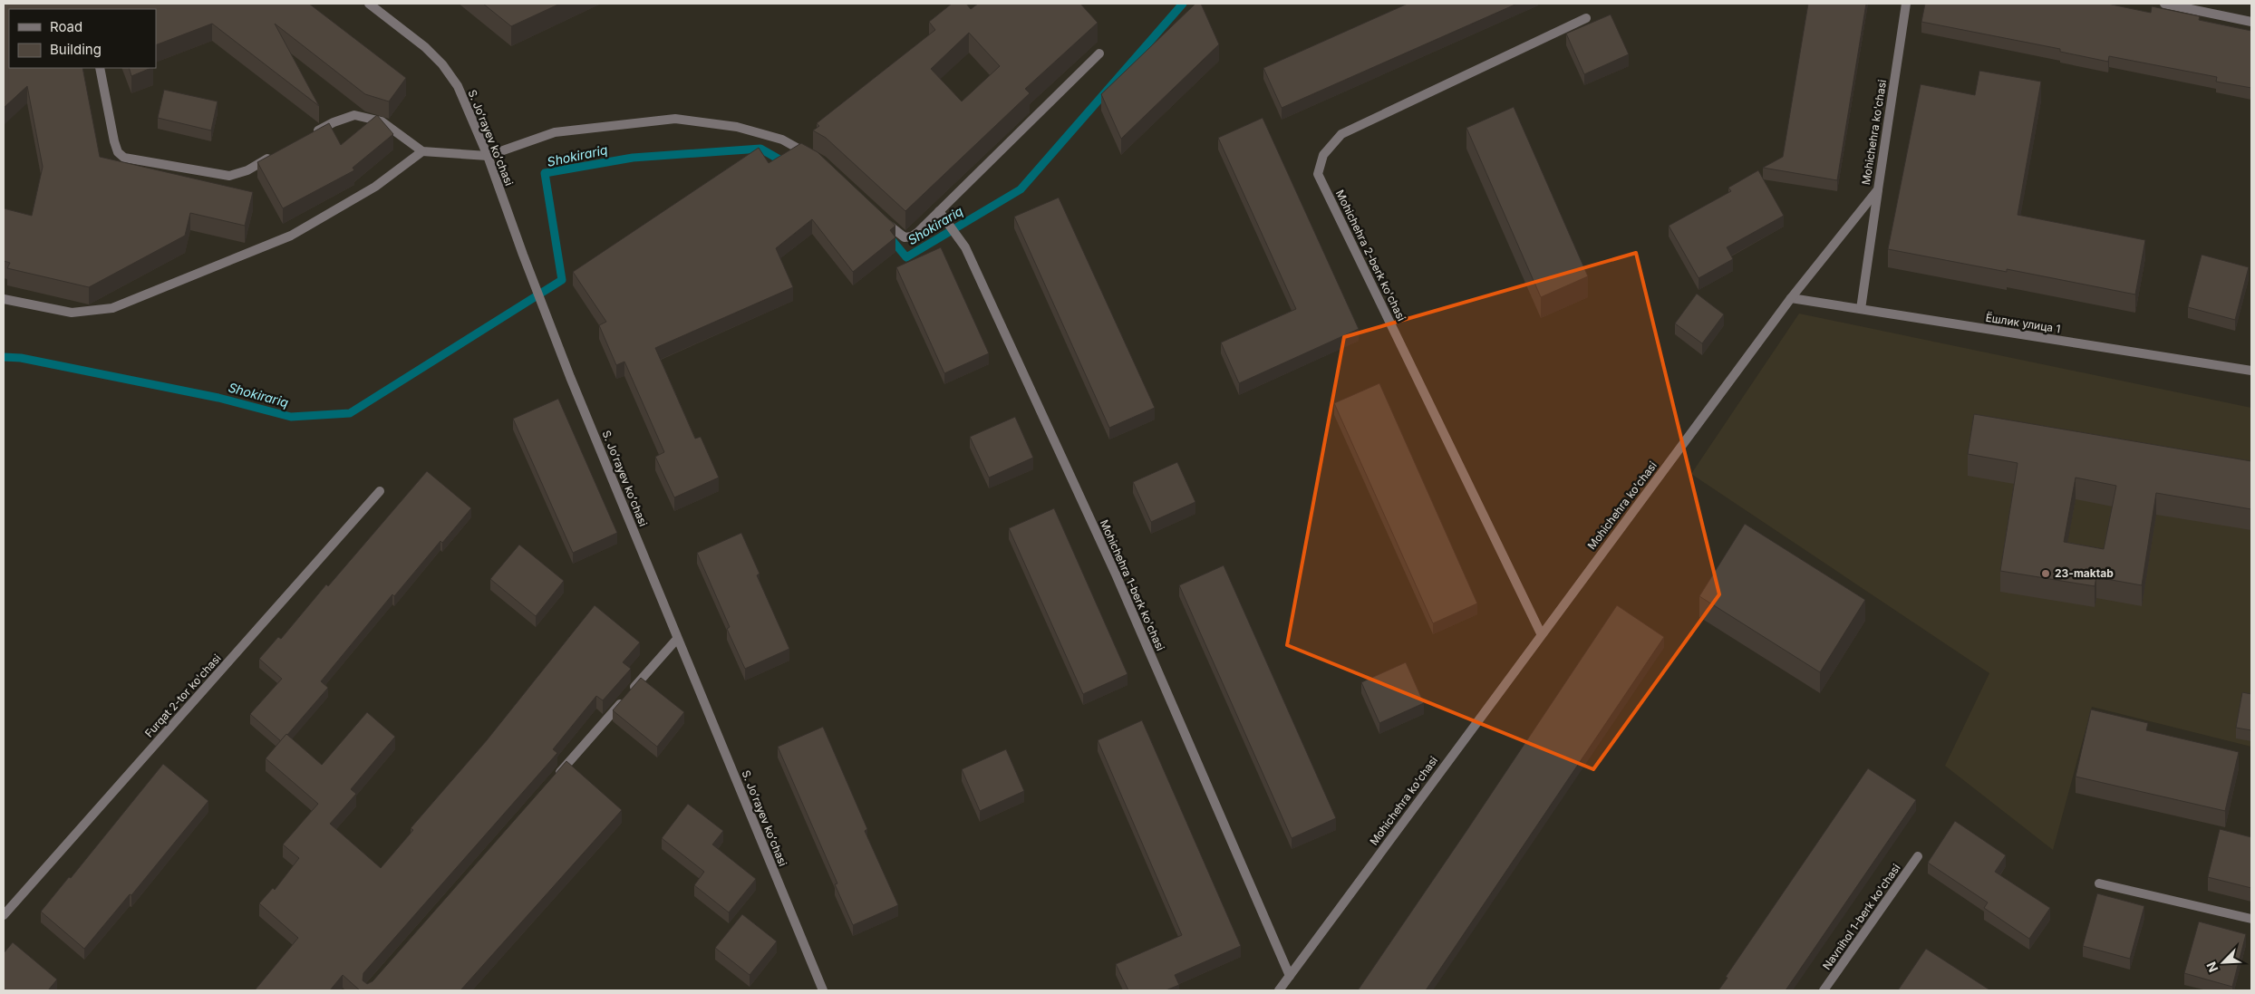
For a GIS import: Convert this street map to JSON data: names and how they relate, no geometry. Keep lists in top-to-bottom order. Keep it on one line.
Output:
{"streets":{"street":["Mohichehra ko'chasi","S. Joʻrayev koʻchasi","Mohichehra 2-berk ko'chasi","Ёшлик улица 1","Mohichehra 1-berk ko'chasi","Furqat 2-tor ko'chasi","Navnihol 1-berk ko'chasi"]},"crossings":[["Mohichehra ko'chasi","Mohichehra 2-berk ko'chasi"],["Mohichehra ko'chasi","Ёшлик улица 1"],["Mohichehra ko'chasi","Mohichehra 1-berk ko'chasi"]],"water":["Shokirariq"],"places":["23-maktab"],"legend":["Road","Building"],"north":"bottom left"}
